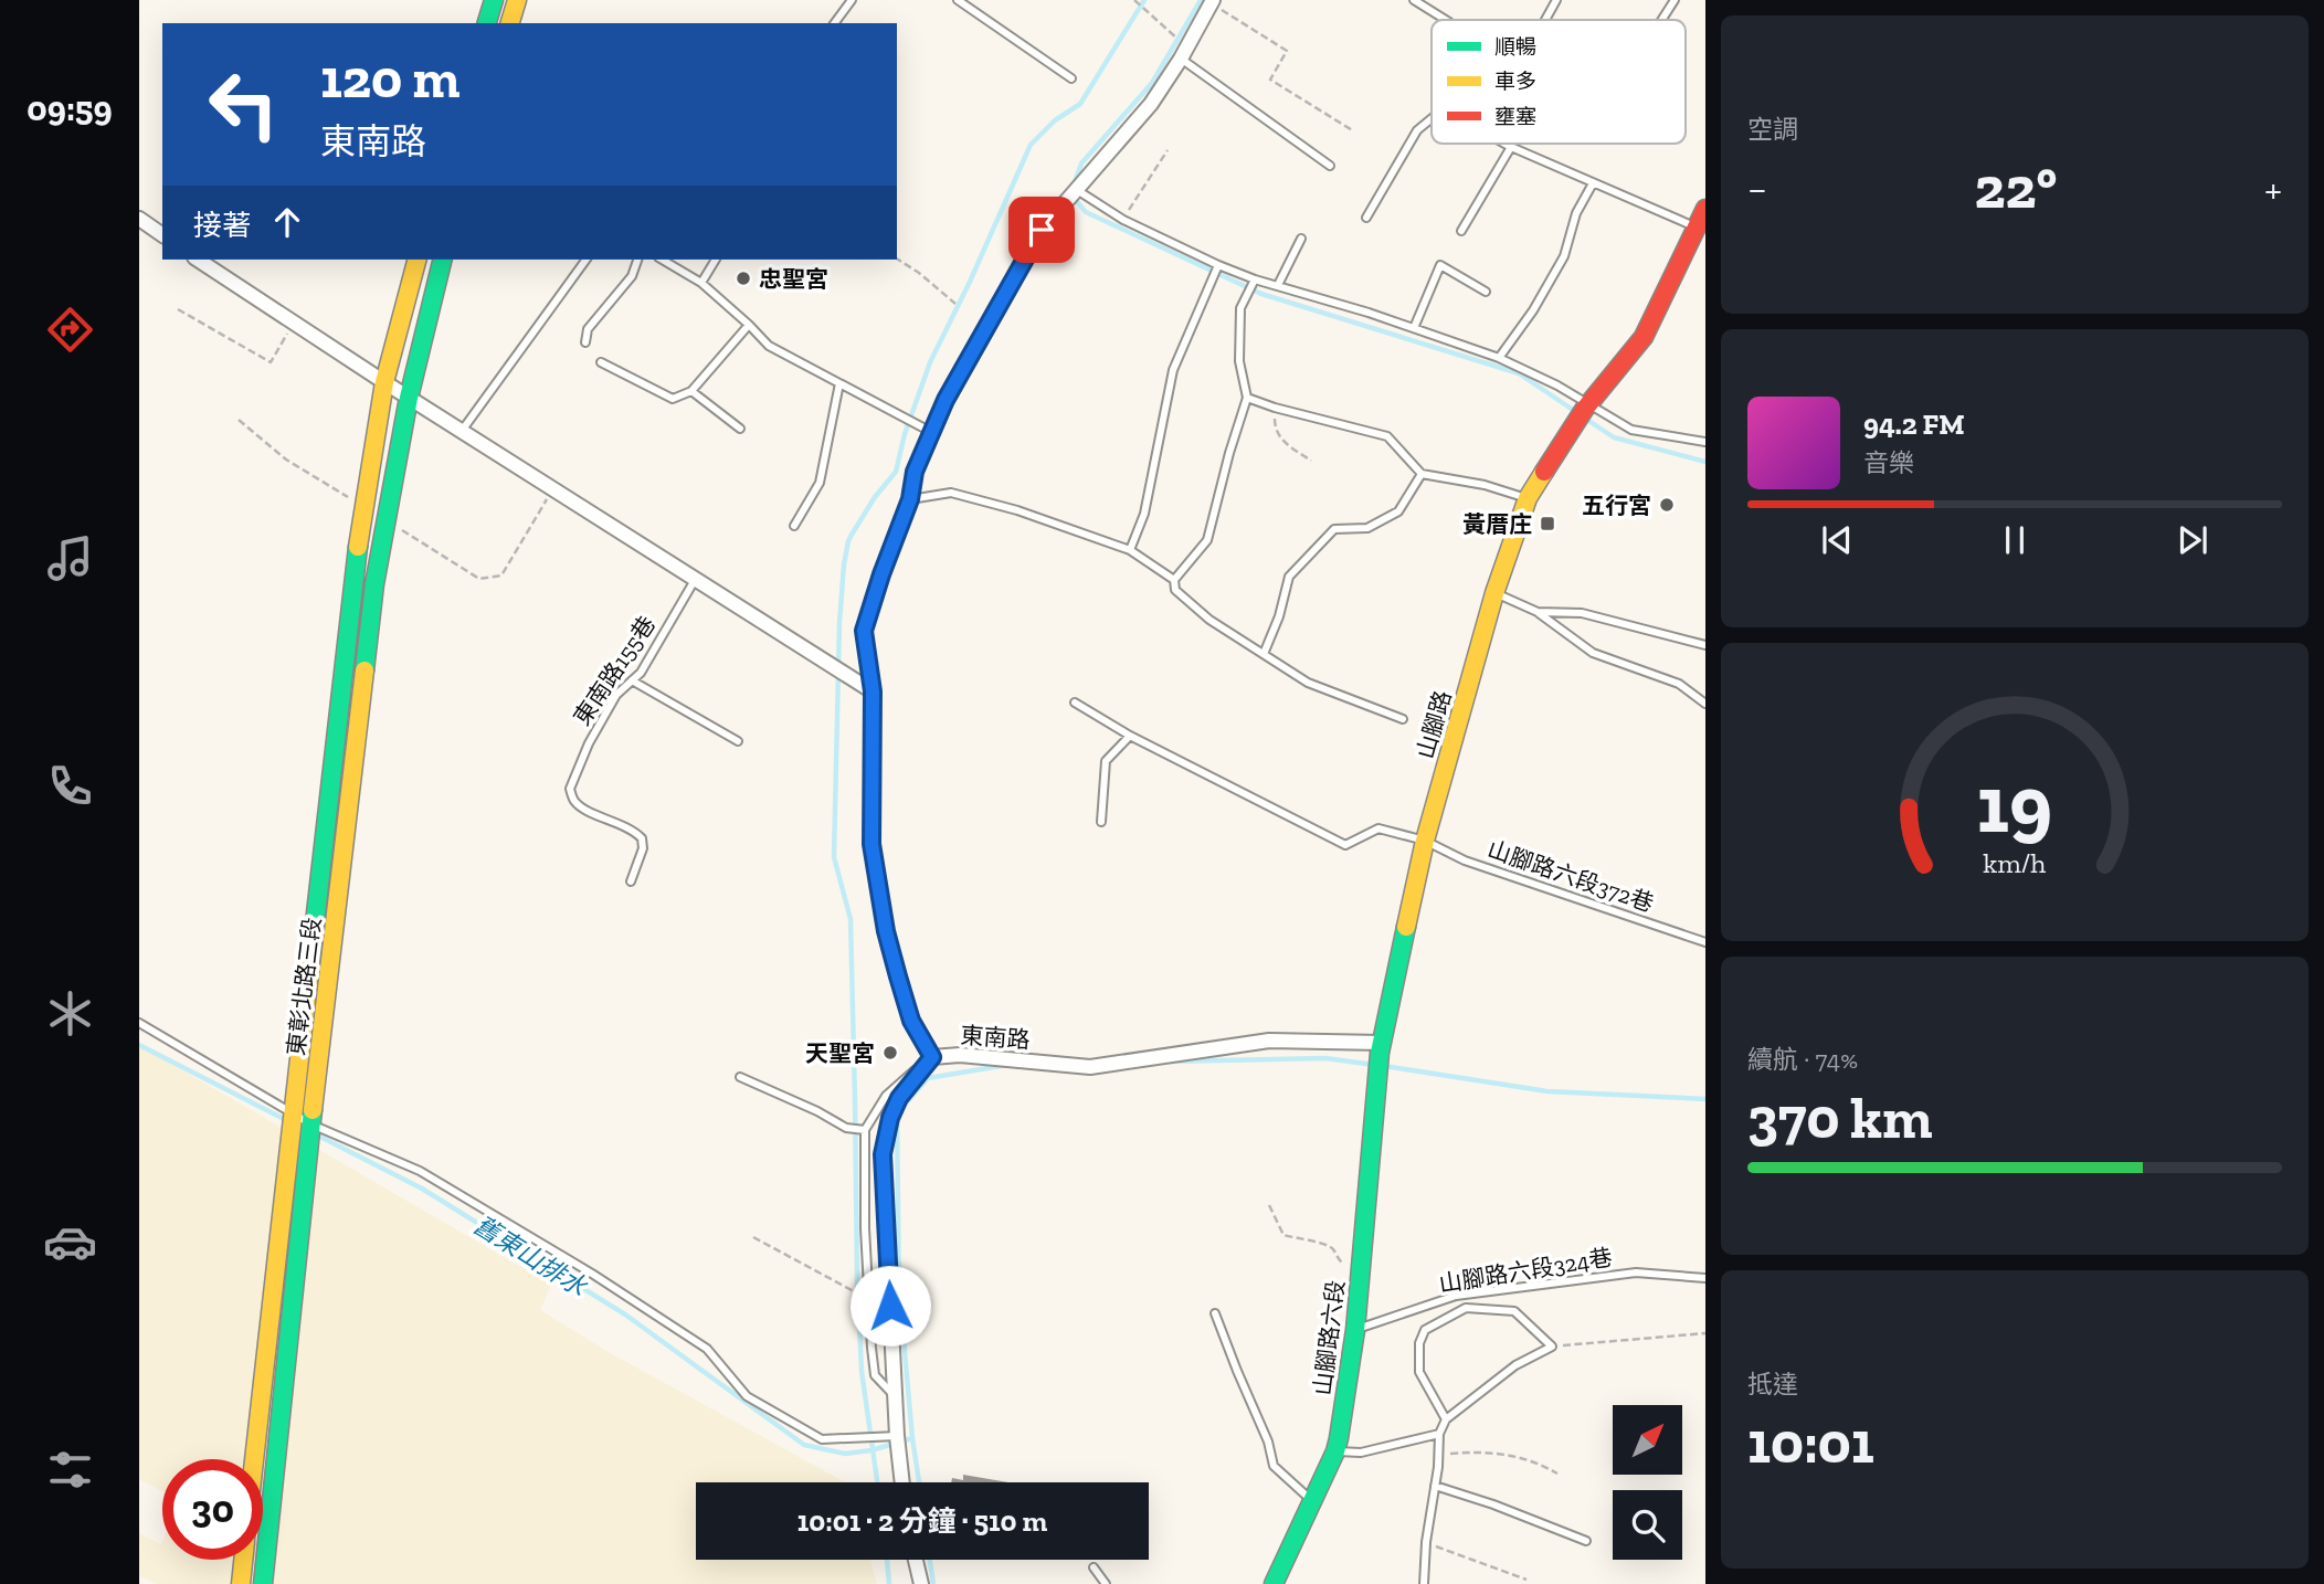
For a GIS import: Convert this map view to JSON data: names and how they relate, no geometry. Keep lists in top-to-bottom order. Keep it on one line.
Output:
{"streets":{"street":["山腳路","東彰北路三段","東南路","山腳路六段"],"lane":["東南路155巷","山腳路六段372巷","山腳路六段324巷"]},"crossings":[["山腳路","山腳路六段372巷"],["山腳路","東南路"],["山腳路","山腳路六段"],["東南路","山腳路六段"],["山腳路六段324巷","山腳路六段"]],"water":["舊東山排水"],"places":{"other":["忠聖宮","五行宮","天聖宮"],"transit":["黃厝庄"]},"legend":["順暢","車多","壅塞"],"north":"top right","page":{"tabs":"09:59","tile":["空調",["續航 · 74%","370 km"],["抵達","10:01"]],"turn":["120 m","東南路"],"heat":["−","22°","+"],"then":"接著","song":["94.2 FM","音樂"],"limit":"30","trip":"10:01 · 2 分鐘 · 510 m","gauge":["19","km/h"]}}
